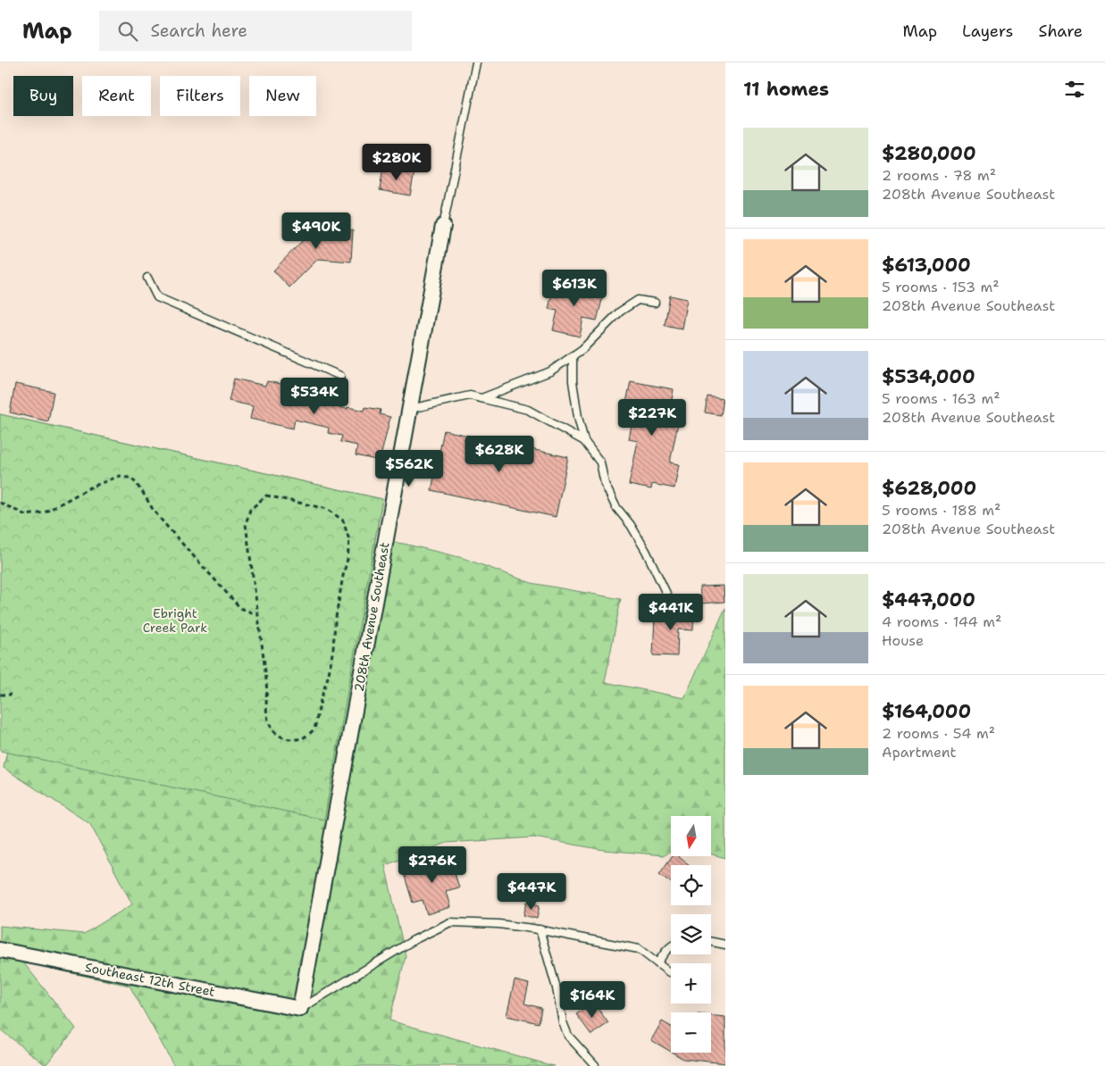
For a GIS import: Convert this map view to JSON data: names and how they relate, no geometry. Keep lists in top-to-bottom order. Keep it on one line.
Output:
{"streets":{"street":["208th Avenue Southeast","Southeast 12th Street"]},"crossings":[["208th Avenue Southeast","Southeast 12th Street"]],"parks":["Ebright Creek Park"],"north":"bottom","page":{"header":"Map","search":"Search here","nav":["Map","Layers","Share"],"heading":"11 homes","chip":["Buy","Rent","Filters","New"],"list":[{"name":"$280,000","note":"2 rooms · 78 m² · 208th Avenue Southeast"},{"name":"$613,000","note":"5 rooms · 153 m² · 208th Avenue Southeast"},{"name":"$534,000","note":"5 rooms · 163 m² · 208th Avenue Southeast"},{"name":"$628,000","note":"5 rooms · 188 m² · 208th Avenue Southeast"},{"name":"$447,000","note":"4 rooms · 144 m² · House"},{"name":"$164,000","note":"2 rooms · 54 m² · Apartment"}],"price":["$280K","$490K","$613K","$534K","$227K","$628K","$562K","$441K","$276K","$447K","$164K"],"map_buttons":["+","−"]}}
